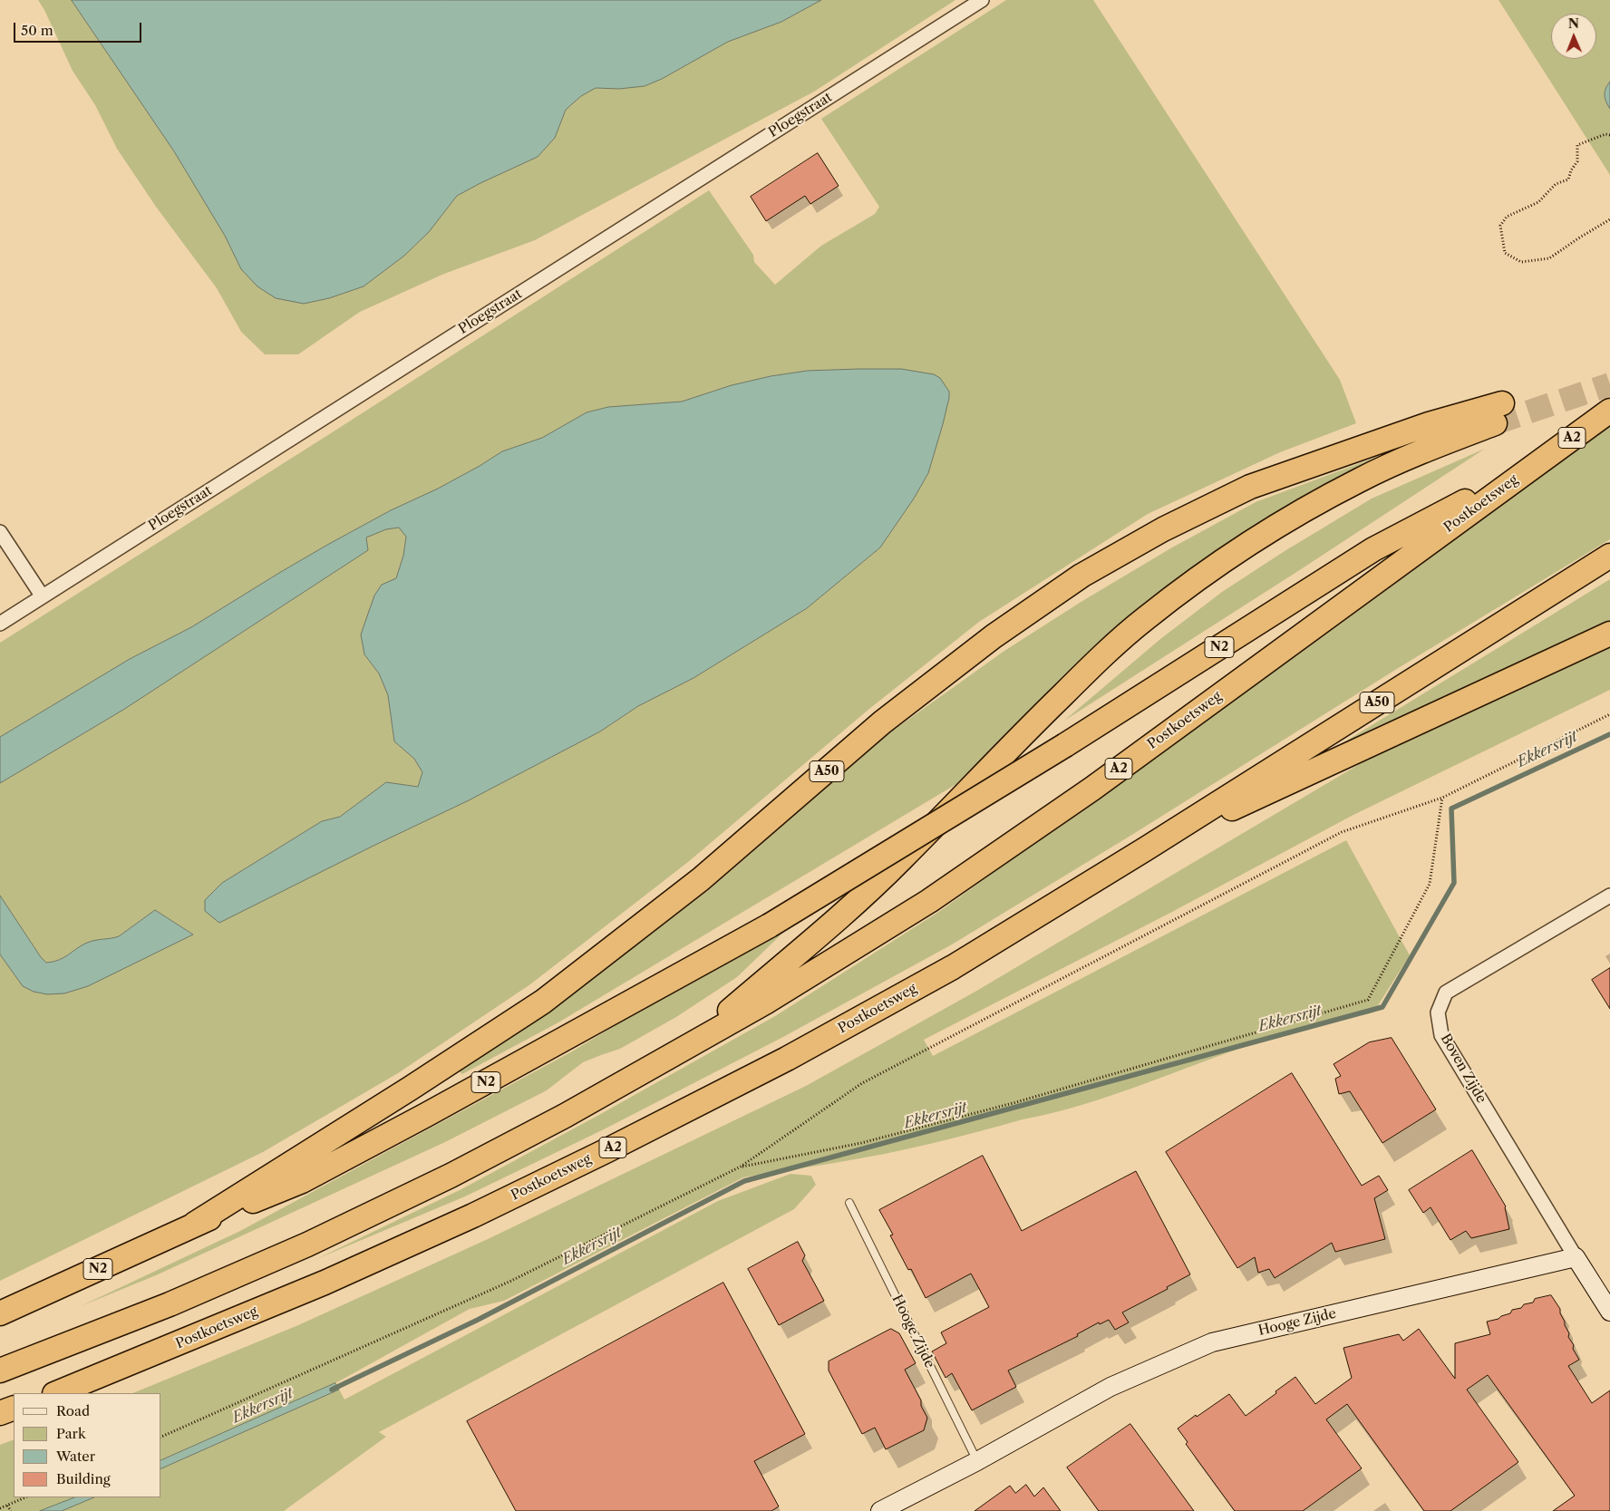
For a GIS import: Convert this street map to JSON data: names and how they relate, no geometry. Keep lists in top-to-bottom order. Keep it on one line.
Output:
{"streets":{"highway":["A2","Postkoetsweg","N2","A50"],"street":["Ploegstraat","Boven Zijde","Hooge Zijde"]},"crossings":[["Boven Zijde","Hooge Zijde"]],"water":["Ekkersrijt"],"legend":["Road","Park","Water","Building"],"scale_bar":"50 m","north":"top"}
